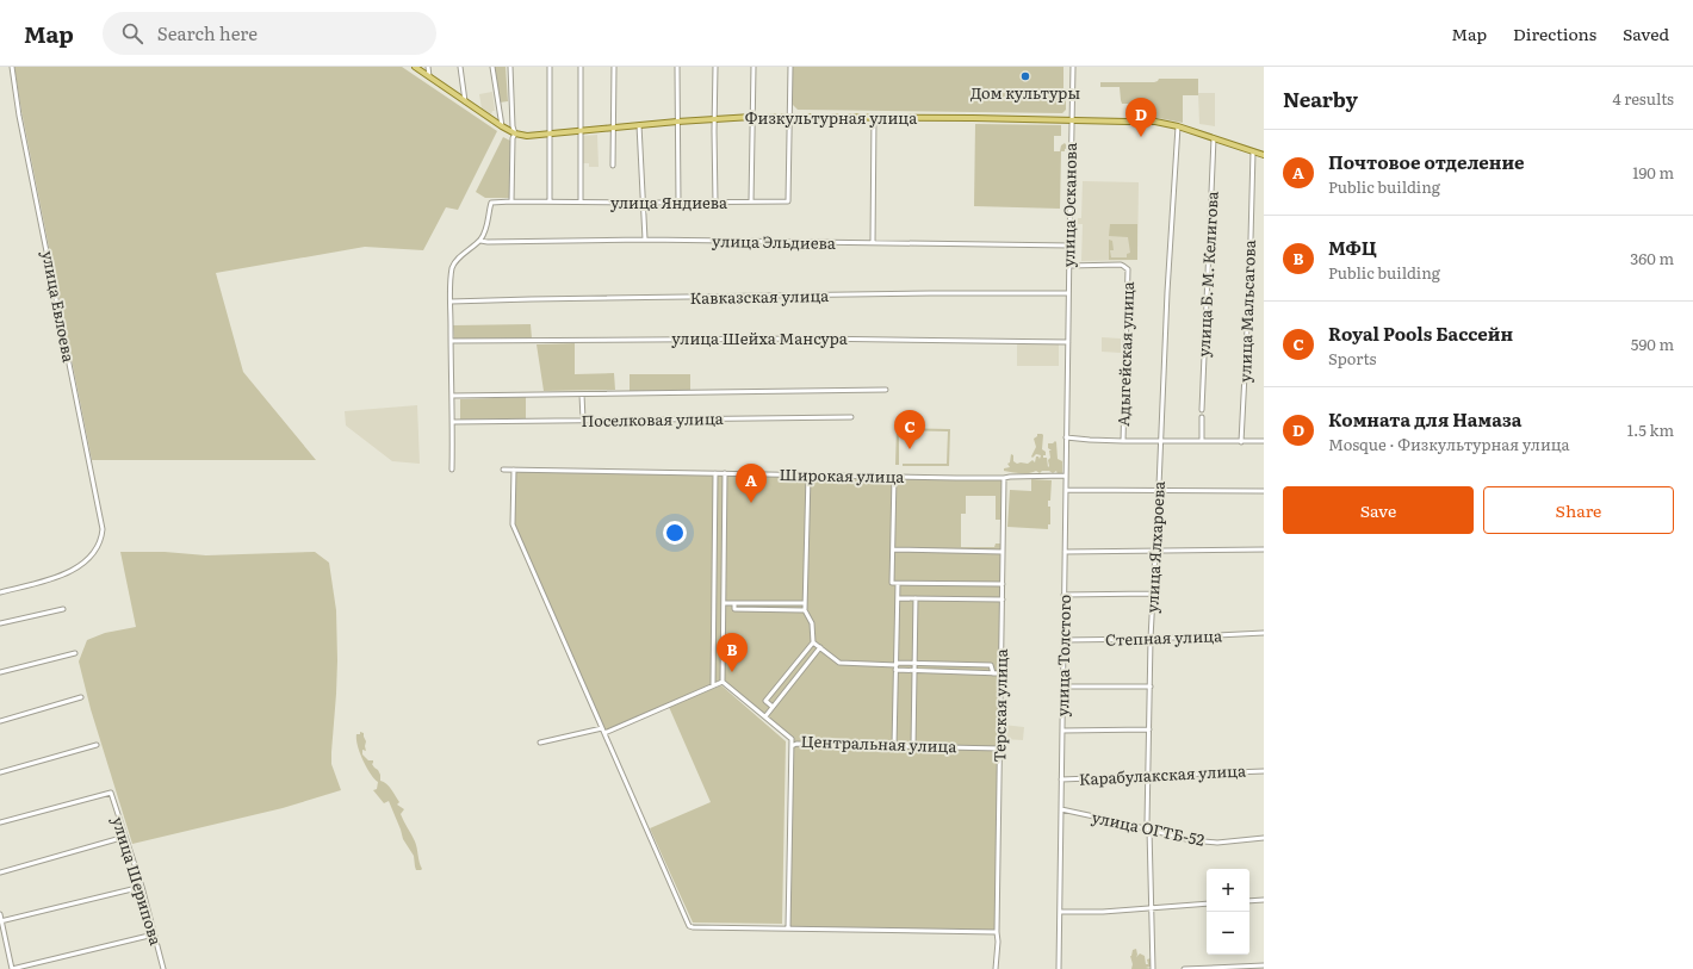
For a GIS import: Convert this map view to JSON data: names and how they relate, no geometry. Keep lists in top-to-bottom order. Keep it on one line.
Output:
{"streets":{"main road":["Физкультурная улица"],"street":["улица Яндиева","улица Осканова","улица Эльдиева","улица Б. М. Келигова","Кавказская улица","улица Евлоева","улица Мальсагова","улица Шейха Мансура","Адыгейская улица","Поселковая улица","Широкая улица","улица Ялхароева","Степная улица","улица Толстого","Терская улица","Центральная улица","Карабулакская улица","улица ОГТБ-52","улица Шерипова"]},"crossings":[["Физкультурная улица","улица Яндиева"],["Физкультурная улица","улица Осканова"],["Физкультурная улица","улица Б. М. Келигова"],["Физкультурная улица","улица Мальсагова"],["Физкультурная улица","улица Ялхароева"],["улица Яндиева","улица Эльдиева"],["улица Осканова","улица Эльдиева"],["улица Осканова","Кавказская улица"],["улица Осканова","улица Шейха Мансура"],["улица Осканова","Адыгейская улица"],["улица Осканова","улица Толстого"],["улица Шейха Мансура","улица Толстого"],["Широкая улица","улица Толстого"],["Широкая улица","Терская улица"],["улица Ялхароева","Степная улица"],["улица Ялхароева","Карабулакская улица"],["улица Ялхароева","улица ОГТБ-52"],["Степная улица","улица Толстого"],["улица Толстого","Карабулакская улица"],["улица Толстого","улица ОГТБ-52"],["Терская улица","Центральная улица"]],"places":["Дом культуры"],"page":{"header":"Map","search":"Search here","nav":["Map","Directions","Saved"],"heading":["Nearby","4 results"],"pins":["D","C","A","B"],"list":[{"mark":"A","name":"Почтовое отделение","note":"Public building","value":"190 m"},{"mark":"B","name":"МФЦ","note":"Public building","value":"360 m"},{"mark":"C","name":"Royal Pools Бассейн","note":"Sports","value":"590 m"},{"mark":"D","name":"Комната для Намаза","note":"Mosque · Физкультурная улица","value":"1.5 km"}],"buttons":["Save","Share"],"map_buttons":["+","−"]}}
